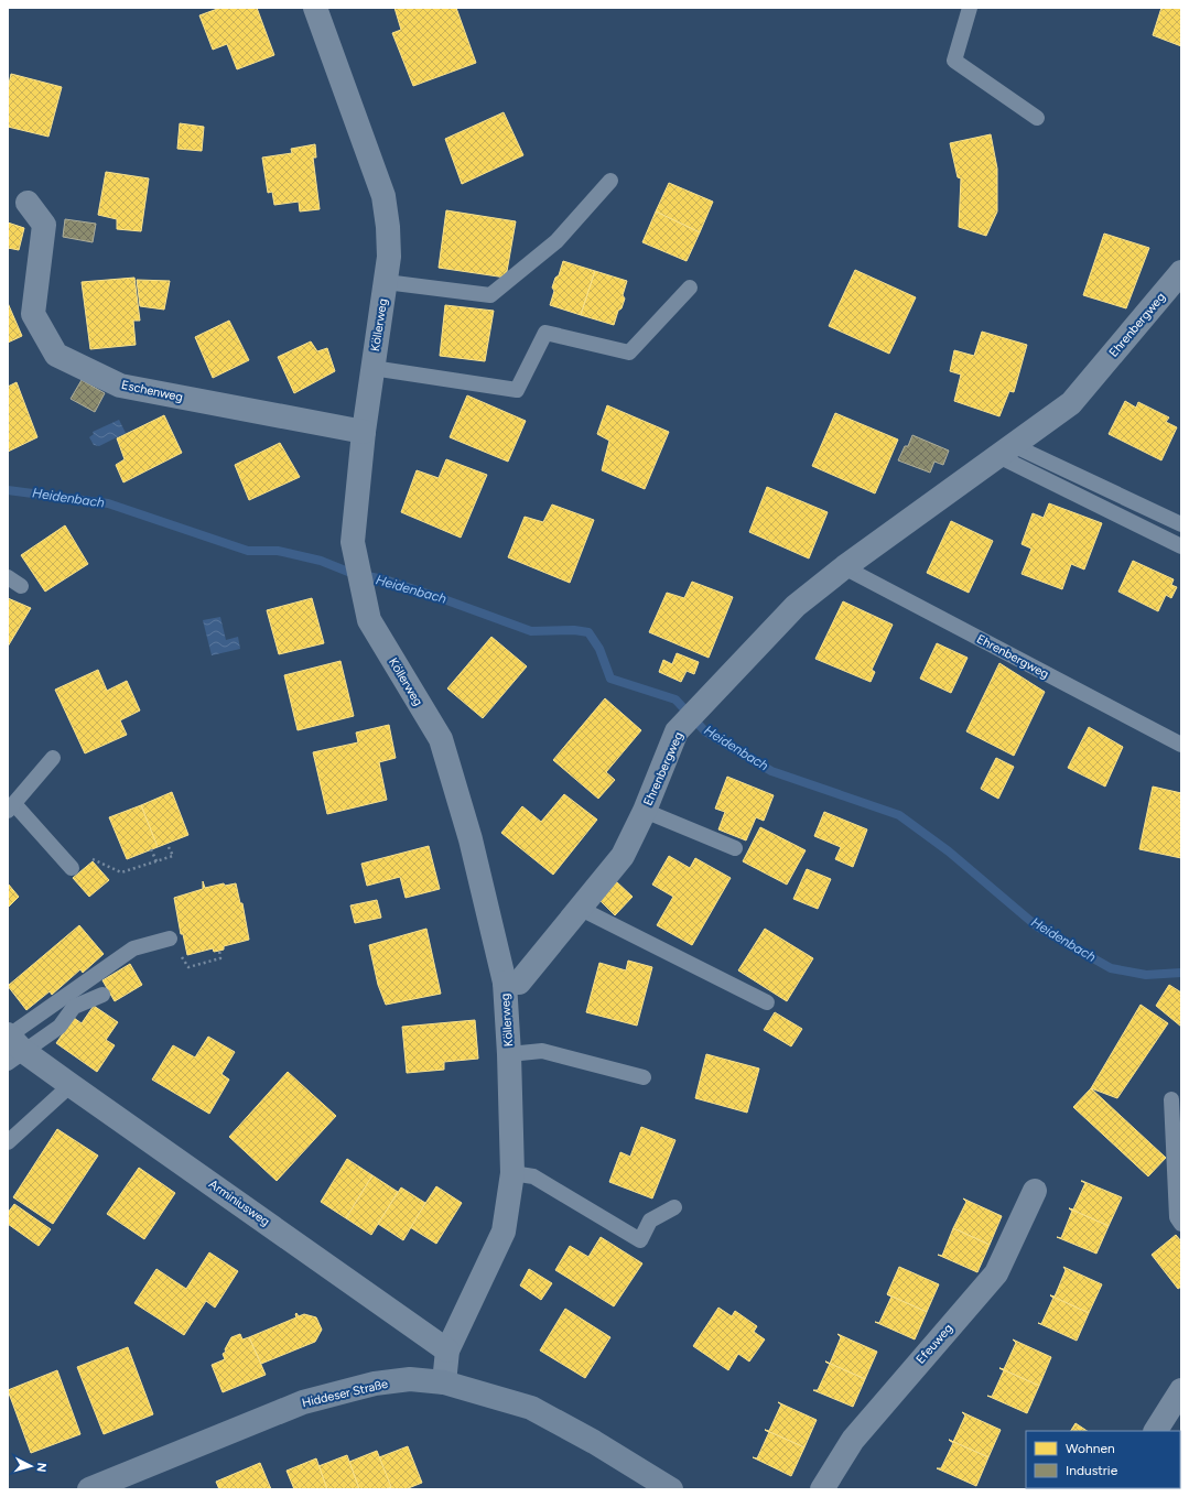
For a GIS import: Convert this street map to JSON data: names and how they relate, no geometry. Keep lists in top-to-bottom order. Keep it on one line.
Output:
{"streets":{"main road":["Hiddeser Straße"],"street":["Köllerweg","Ehrenbergweg","Eschenweg","Arminiusweg","Efeuweg"]},"crossings":[["Köllerweg","Ehrenbergweg"],["Köllerweg","Eschenweg"],["Köllerweg","Arminiusweg"]],"water":["Heidenbach"],"legend":["Wohnen","Industrie"],"north":"right"}
